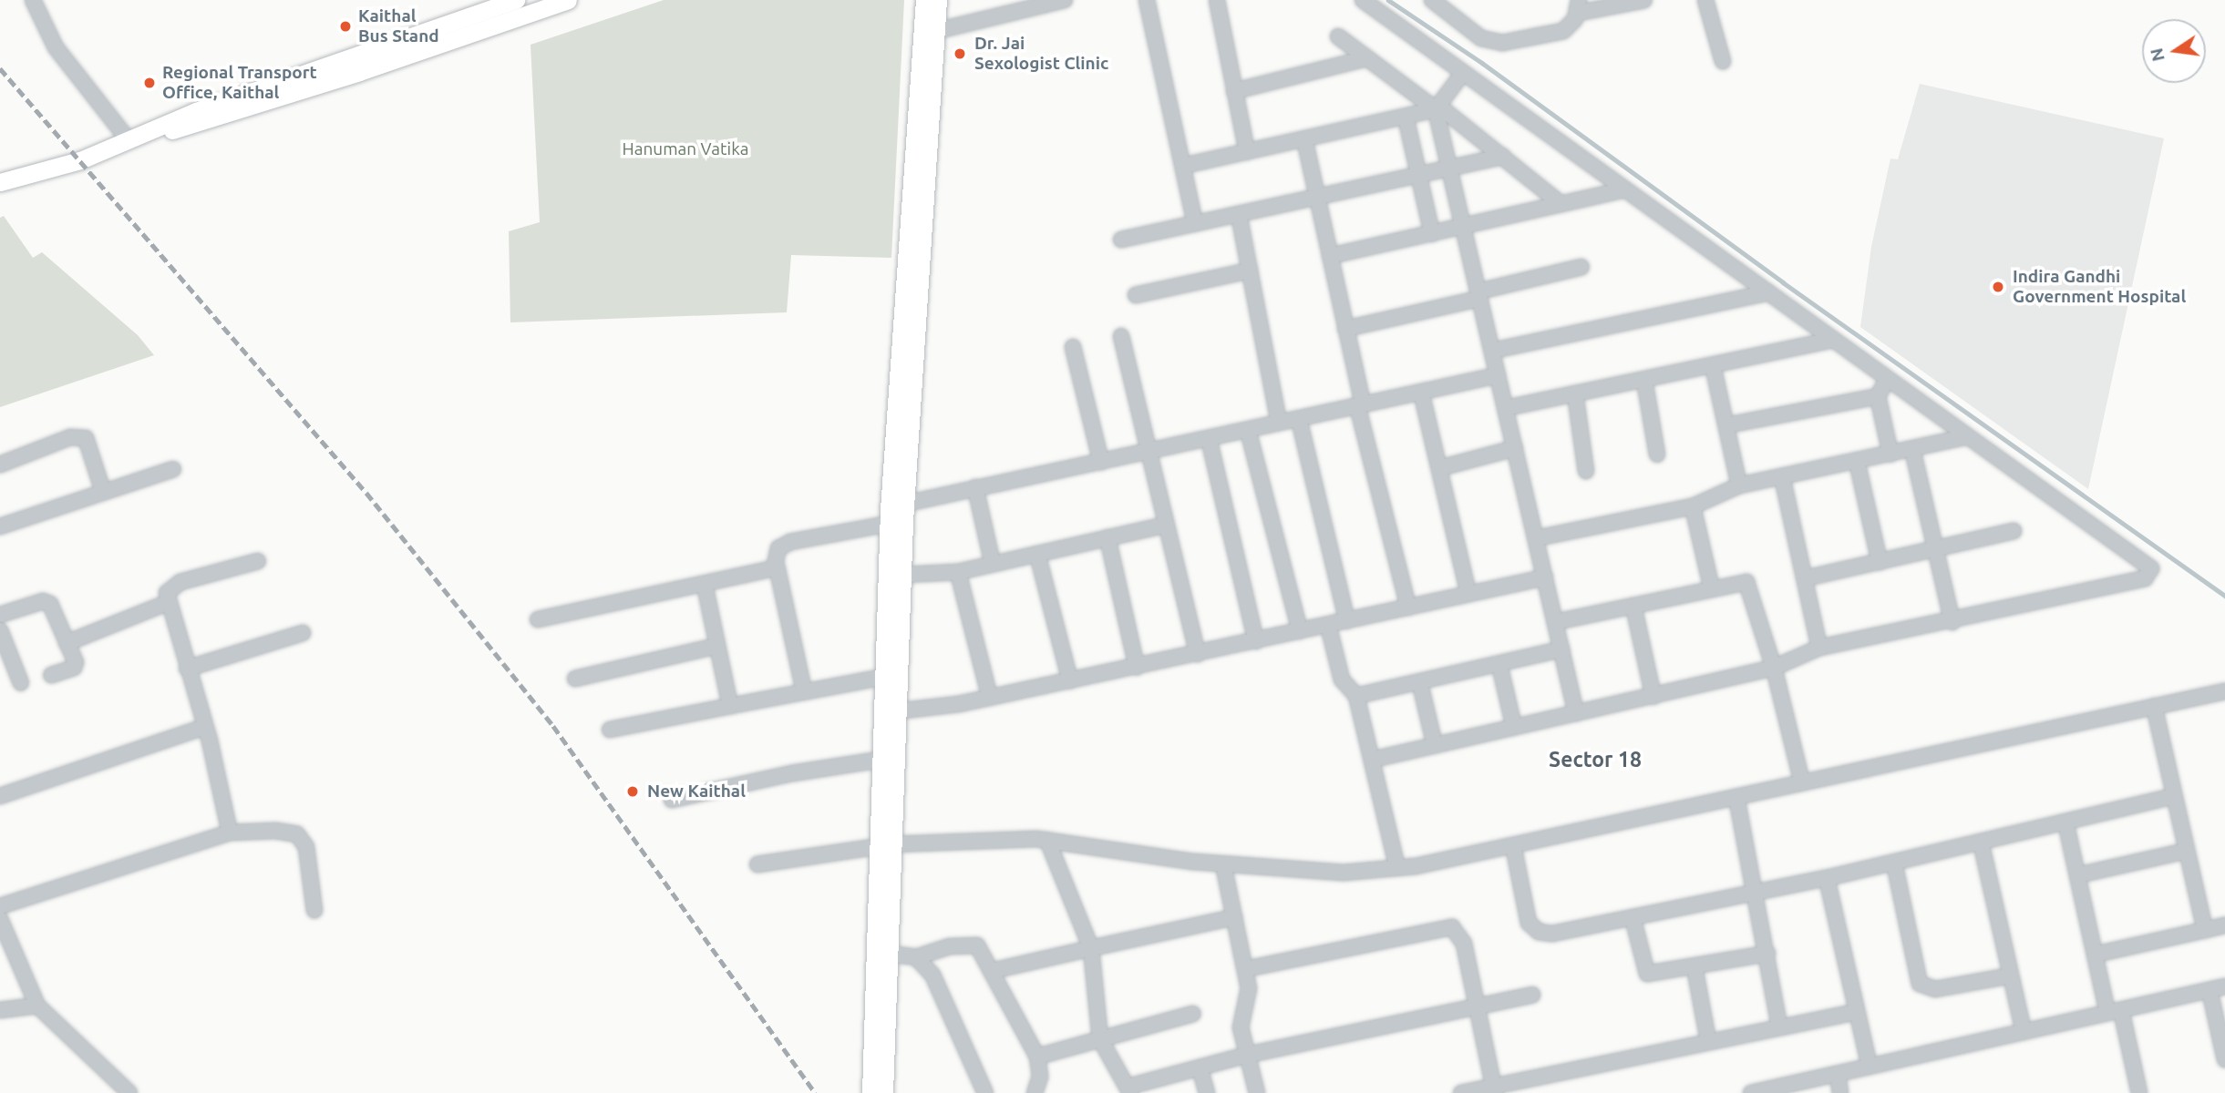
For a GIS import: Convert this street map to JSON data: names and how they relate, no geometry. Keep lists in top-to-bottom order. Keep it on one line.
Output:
{"districts":["Sector 18"],"parks":["Hanuman Vatika"],"places":["Kaithal Bus Stand","Dr. Jai Sexologist Clinic","Regional Transport Office, Kaithal","Indira Gandhi Government Hospital","New Kaithal"],"north":"left"}
